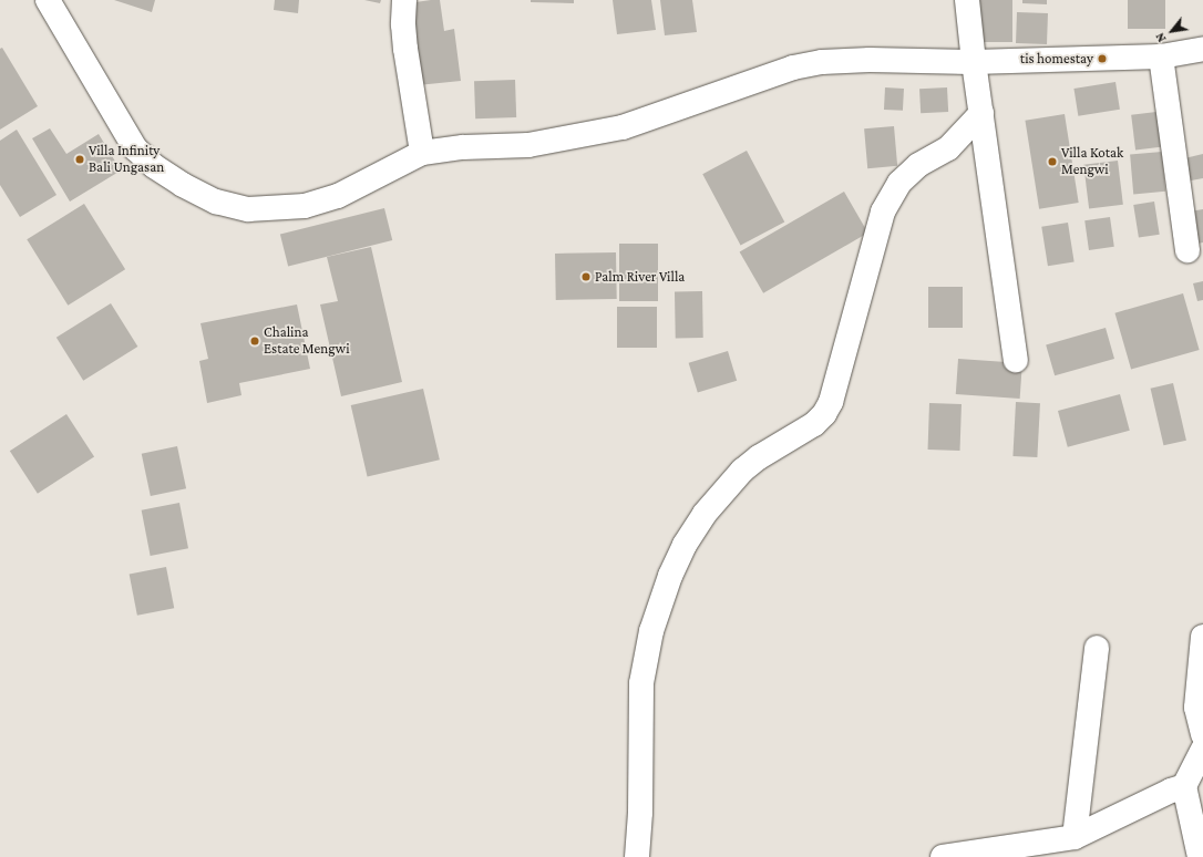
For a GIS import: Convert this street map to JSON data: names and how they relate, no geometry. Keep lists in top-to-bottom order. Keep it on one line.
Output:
{"places":["tis homestay","Villa Infinity Bali Ungasan","Villa Kotak Mengwi","Palm River Villa","Chalina Estate Mengwi"],"north":"bottom left"}
